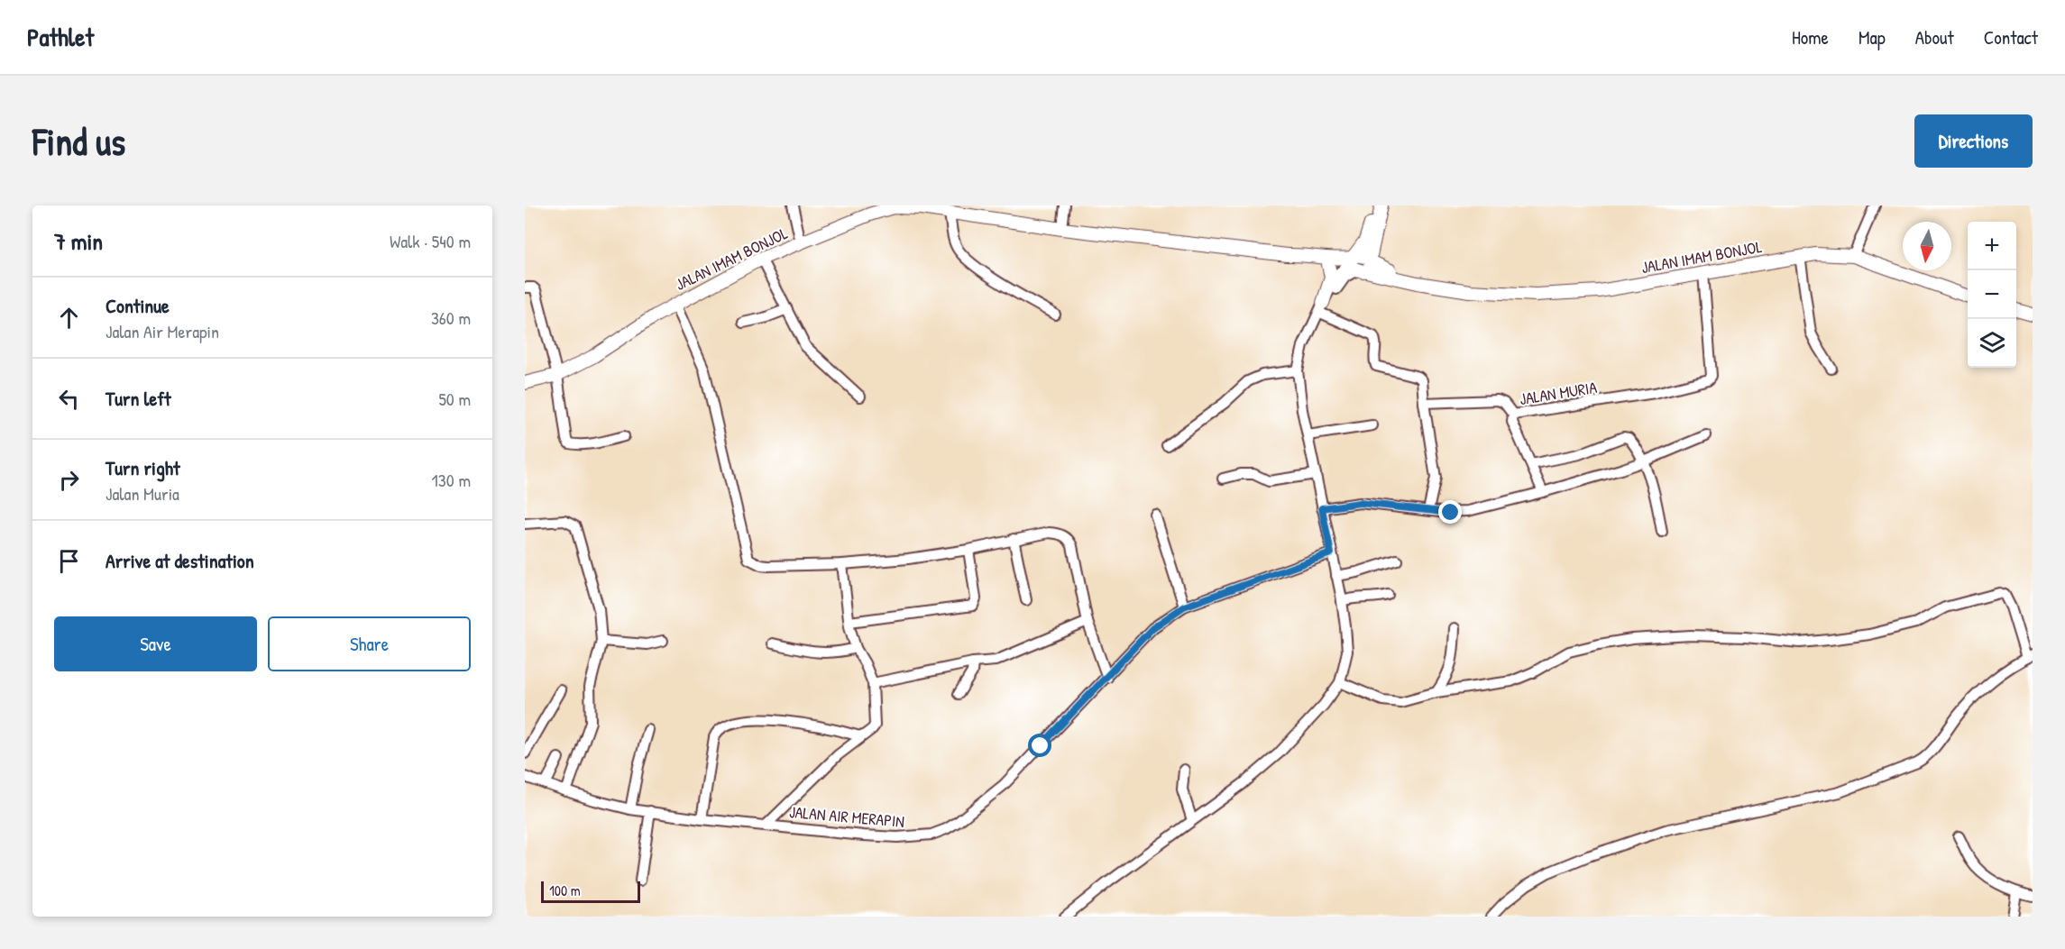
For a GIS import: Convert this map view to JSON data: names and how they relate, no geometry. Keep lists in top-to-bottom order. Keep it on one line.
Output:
{"streets":{"main road":["JALAN IMAM BONJOL"],"street":["JALAN MURIA","JALAN AIR MERAPIN"]},"crossings":[["JALAN IMAM BONJOL","JALAN MURIA"]],"scale_bar":"100 m","north":"bottom","page":{"header":"Pathlet","nav":["Home","Map","About","Contact"],"buttons":["Directions",["Save","Share"]],"title":"Find us","heading":["7 min","Walk · 540 m"],"map_buttons":["+","−"],"list":[["Continue","Jalan Air Merapin","360 m"],["Turn left","50 m"],["Turn right","Jalan Muria","130 m"],"Arrive at destination"],"scale":"100 m"}}
